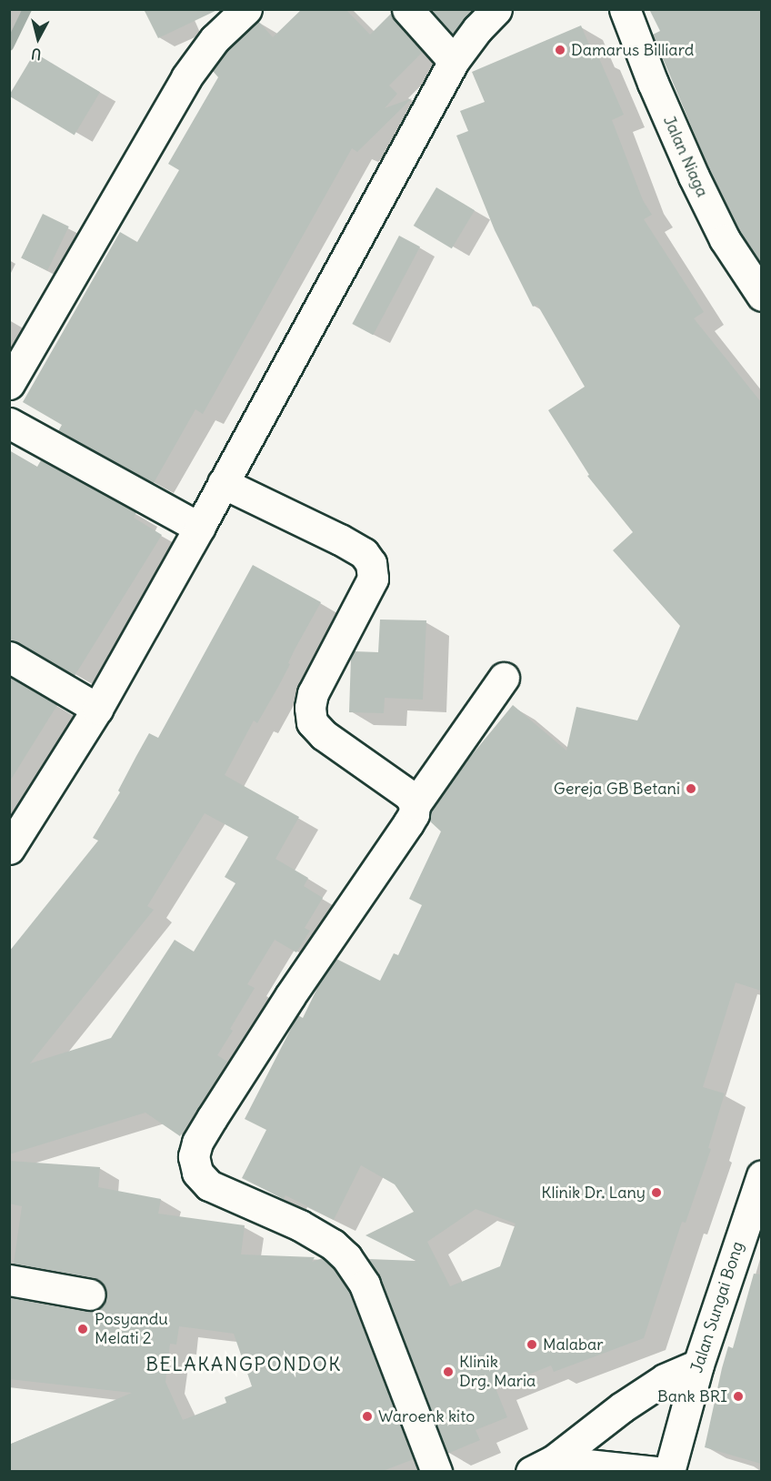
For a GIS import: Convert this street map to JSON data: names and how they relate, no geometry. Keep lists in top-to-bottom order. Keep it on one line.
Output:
{"streets":{"street":["Jalan Niaga","Jalan Sungai Bong"]},"districts":["BELAKANGPONDOK"],"places":["Damarus Billiard","Gereja GB Betani","Klinik Dr. Lany","Posyandu Melati 2","Malabar","Klinik Drg. Maria","Bank BRI","Waroenk kito"],"north":"bottom"}
